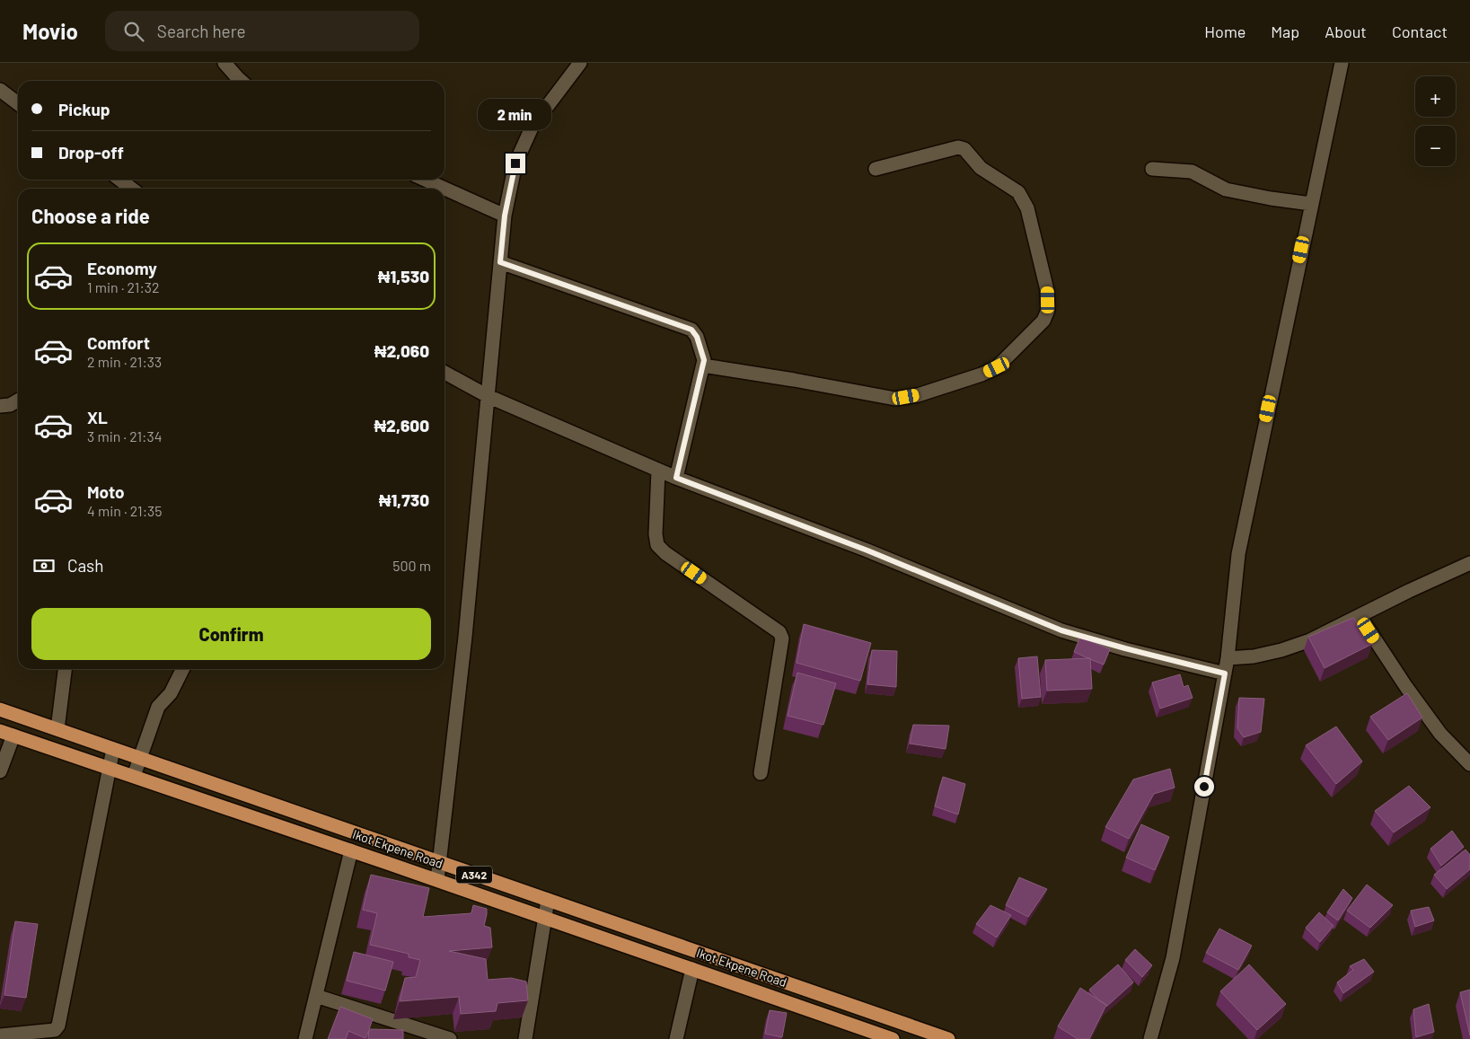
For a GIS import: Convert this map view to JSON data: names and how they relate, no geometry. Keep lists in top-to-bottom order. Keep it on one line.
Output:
{"streets":{"highway":["Ikot Ekpene Road","A342"]},"page":{"header":"Movio","search":"Search here","nav":["Home","Map","About","Contact"],"map_buttons":["+","−"],"banner":["Pickup","Drop-off"],"bubble":"2 min","heading":"Choose a ride","list":[{"name":"Economy","note":"1 min · 21:32","value":"₦1,530"},{"name":"Comfort","note":"2 min · 21:33","value":"₦2,060"},{"name":"XL","note":"3 min · 21:34","value":"₦2,600"},{"name":"Moto","note":"4 min · 21:35","value":"₦1,730"}],"pay":["Cash","500 m"],"buttons":"Confirm"}}
